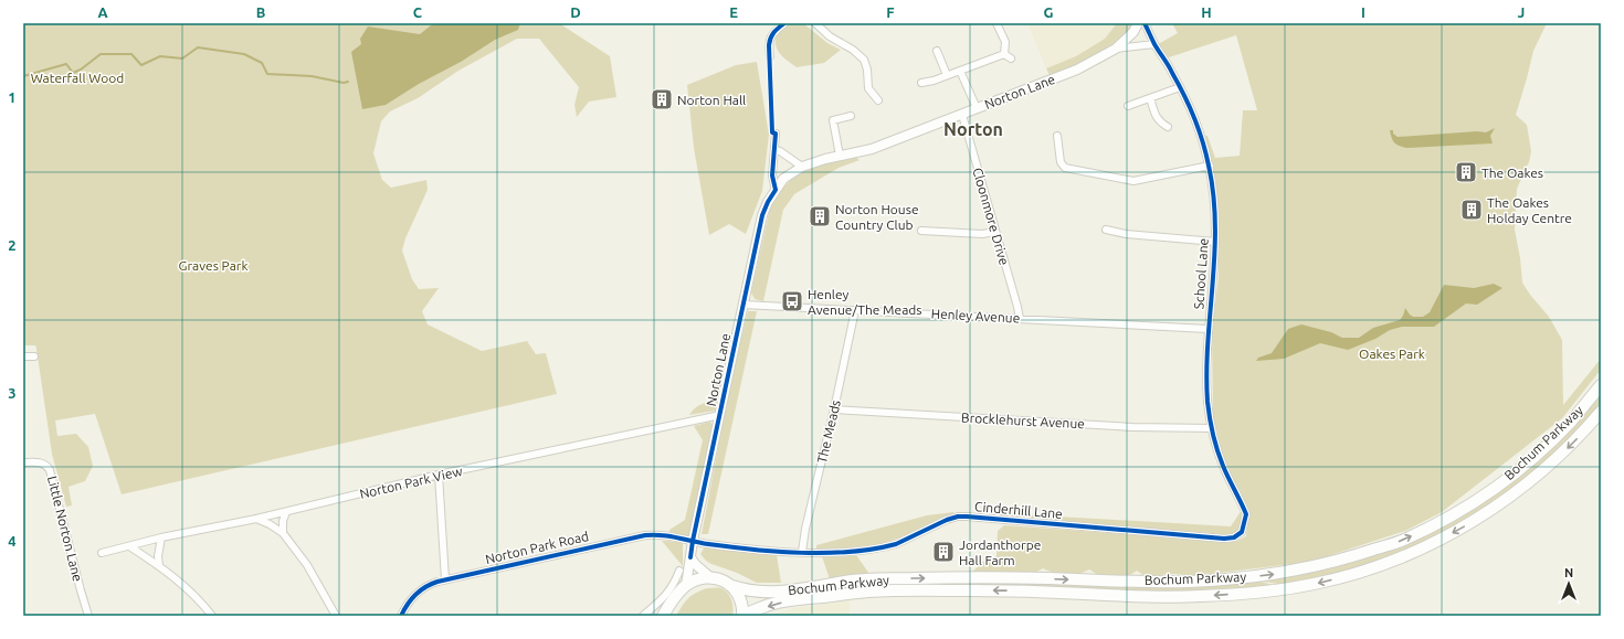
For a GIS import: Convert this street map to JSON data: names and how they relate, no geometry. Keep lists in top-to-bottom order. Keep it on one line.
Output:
{"streets":{"highway":["Bochum Parkway"],"street":["Norton Lane","Cloonmore Drive","School Lane","Henley Avenue","Brocklehurst Avenue","The Meads","Norton Park View","Cinderhill Lane","Little Norton Lane","Norton Park Road"]},"crossings":[["Norton Lane","Cloonmore Drive"],["Norton Lane","Henley Avenue"],["Norton Lane","Norton Park View"],["Norton Lane","Cinderhill Lane"],["Norton Lane","Norton Park Road"],["Cloonmore Drive","Henley Avenue"],["School Lane","Henley Avenue"],["School Lane","Brocklehurst Avenue"],["School Lane","Cinderhill Lane"],["Henley Avenue","The Meads"],["Brocklehurst Avenue","The Meads"],["The Meads","Cinderhill Lane"],["Cinderhill Lane","Norton Park Road"]],"districts":["Norton"],"parks":["Waterfall Wood","Graves Park","Oakes Park"],"places":{"building":["Norton Hall","The Oakes","The Oakes Holday Centre","Norton House Country Club","Jordanthorpe Hall Farm"],"bus stop":["Henley Avenue/The Meads"]},"north":"top","grid":{"columns":["A","B","C","D","E","F","G","H","I","J"],"rows":["1","2","3","4"]}}
